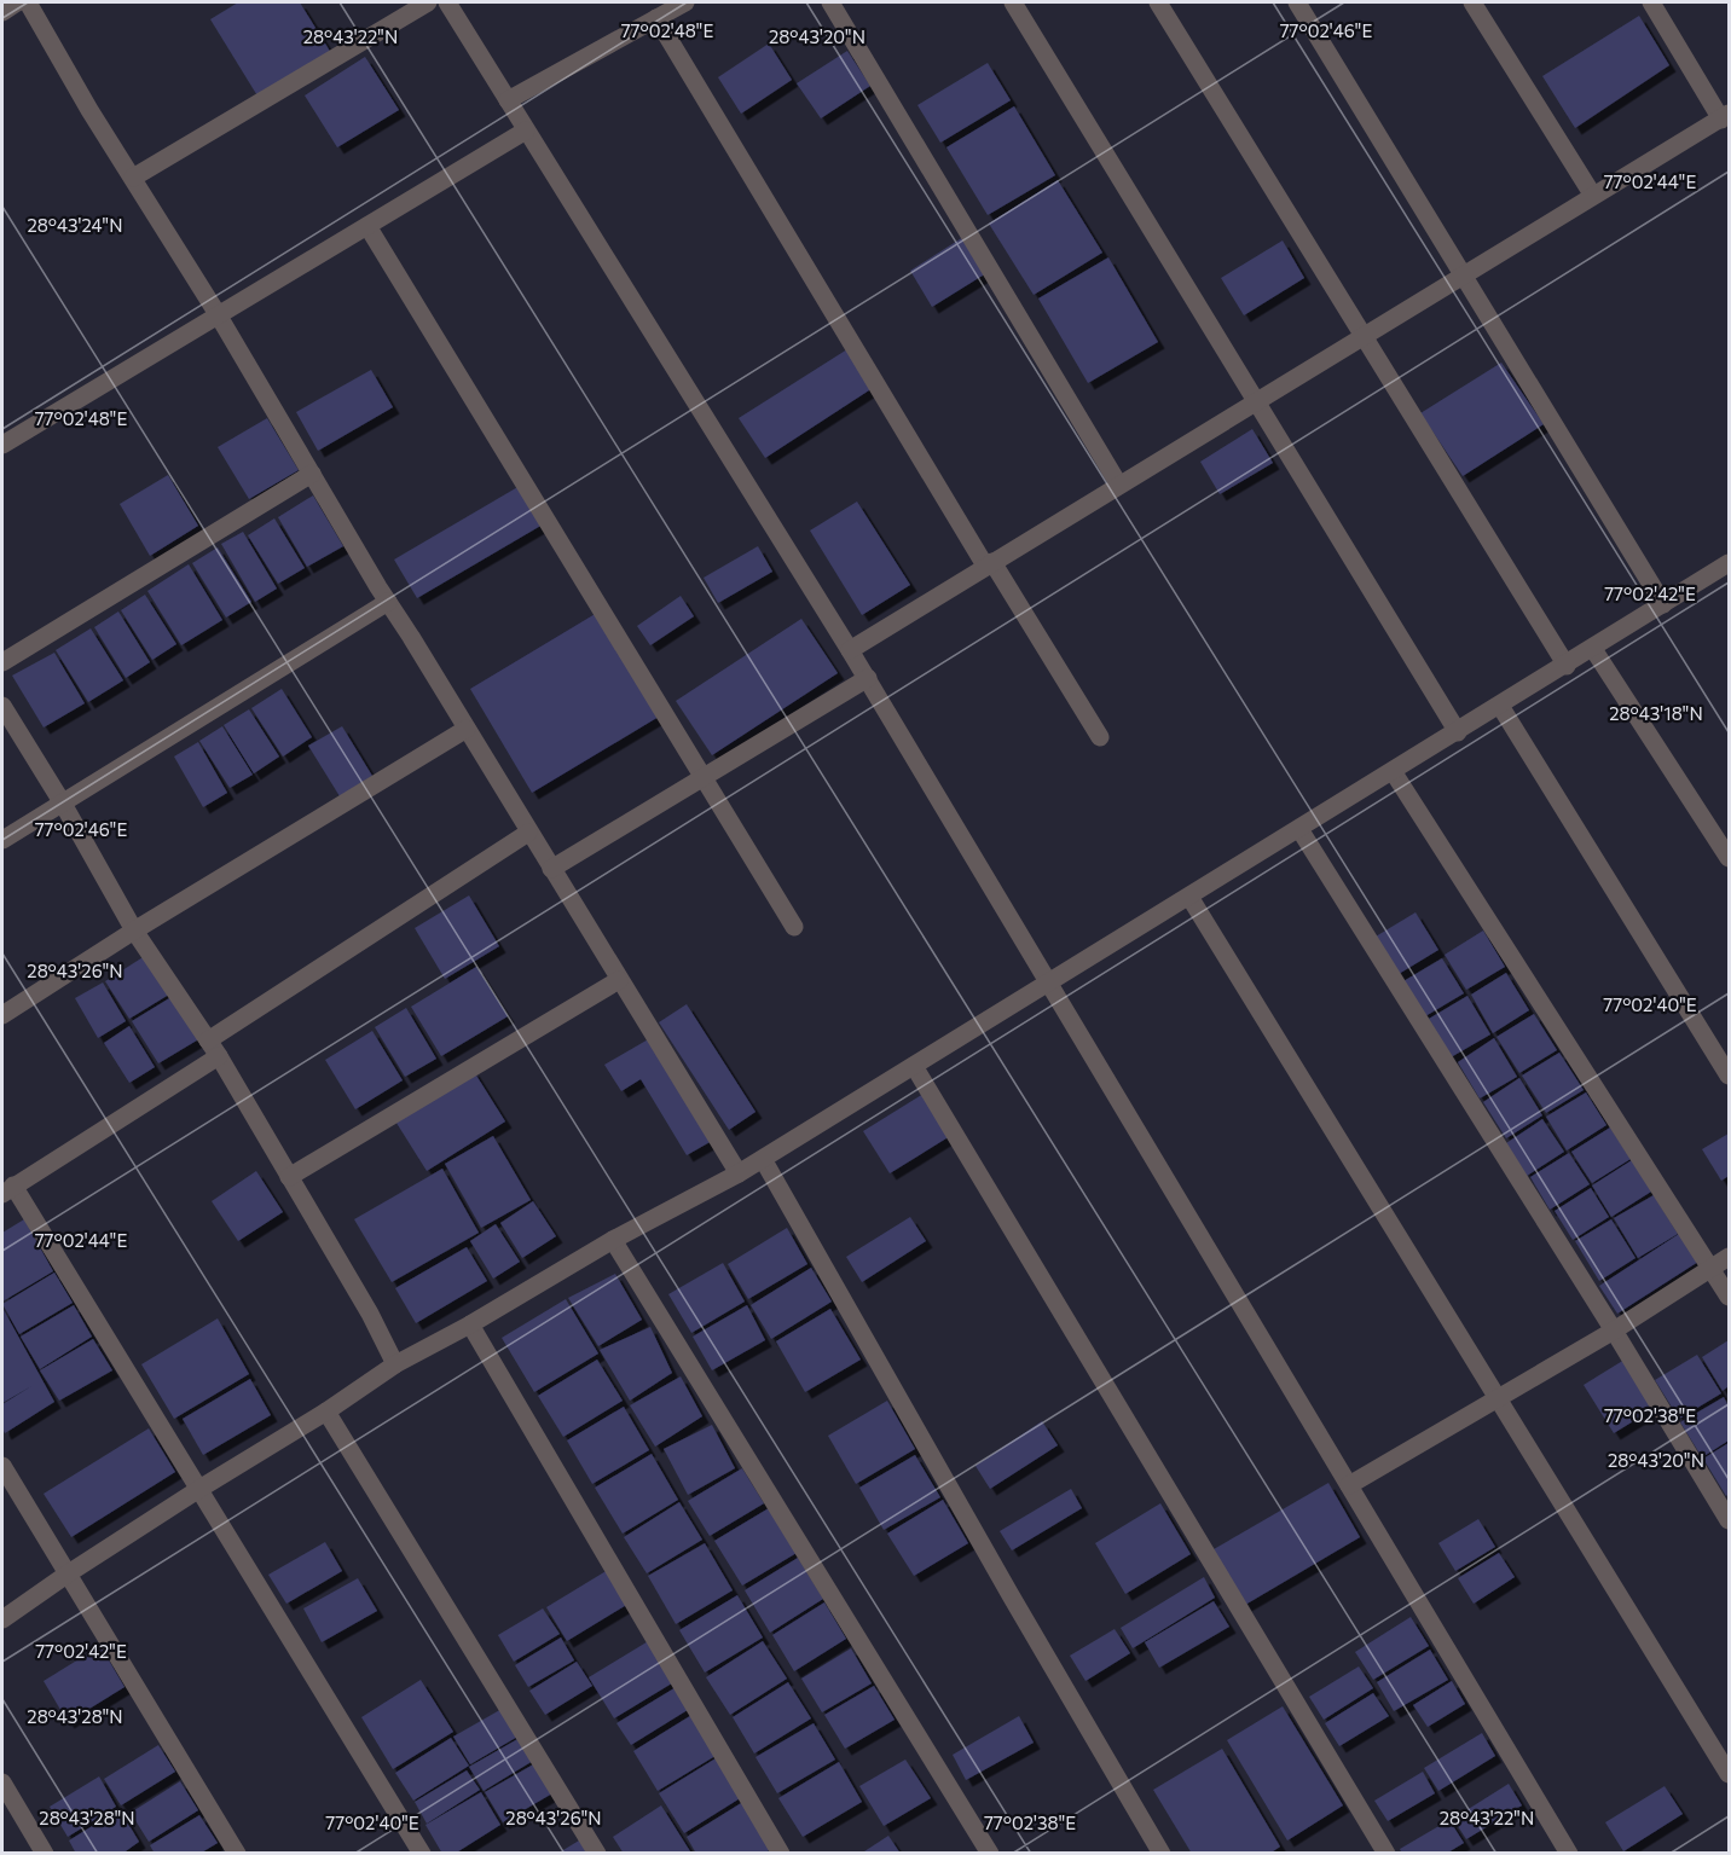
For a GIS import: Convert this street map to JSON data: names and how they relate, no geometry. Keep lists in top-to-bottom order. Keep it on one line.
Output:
{"coordinates":["77°02'48\"E","77°02'46\"E","28°43'22\"N","28°43'20\"N","77°02'44\"E","28°43'24\"N","77°02'42\"E","28°43'18\"N","28°43'26\"N","77°02'40\"E","77°02'38\"E","28°43'28\"N"]}
